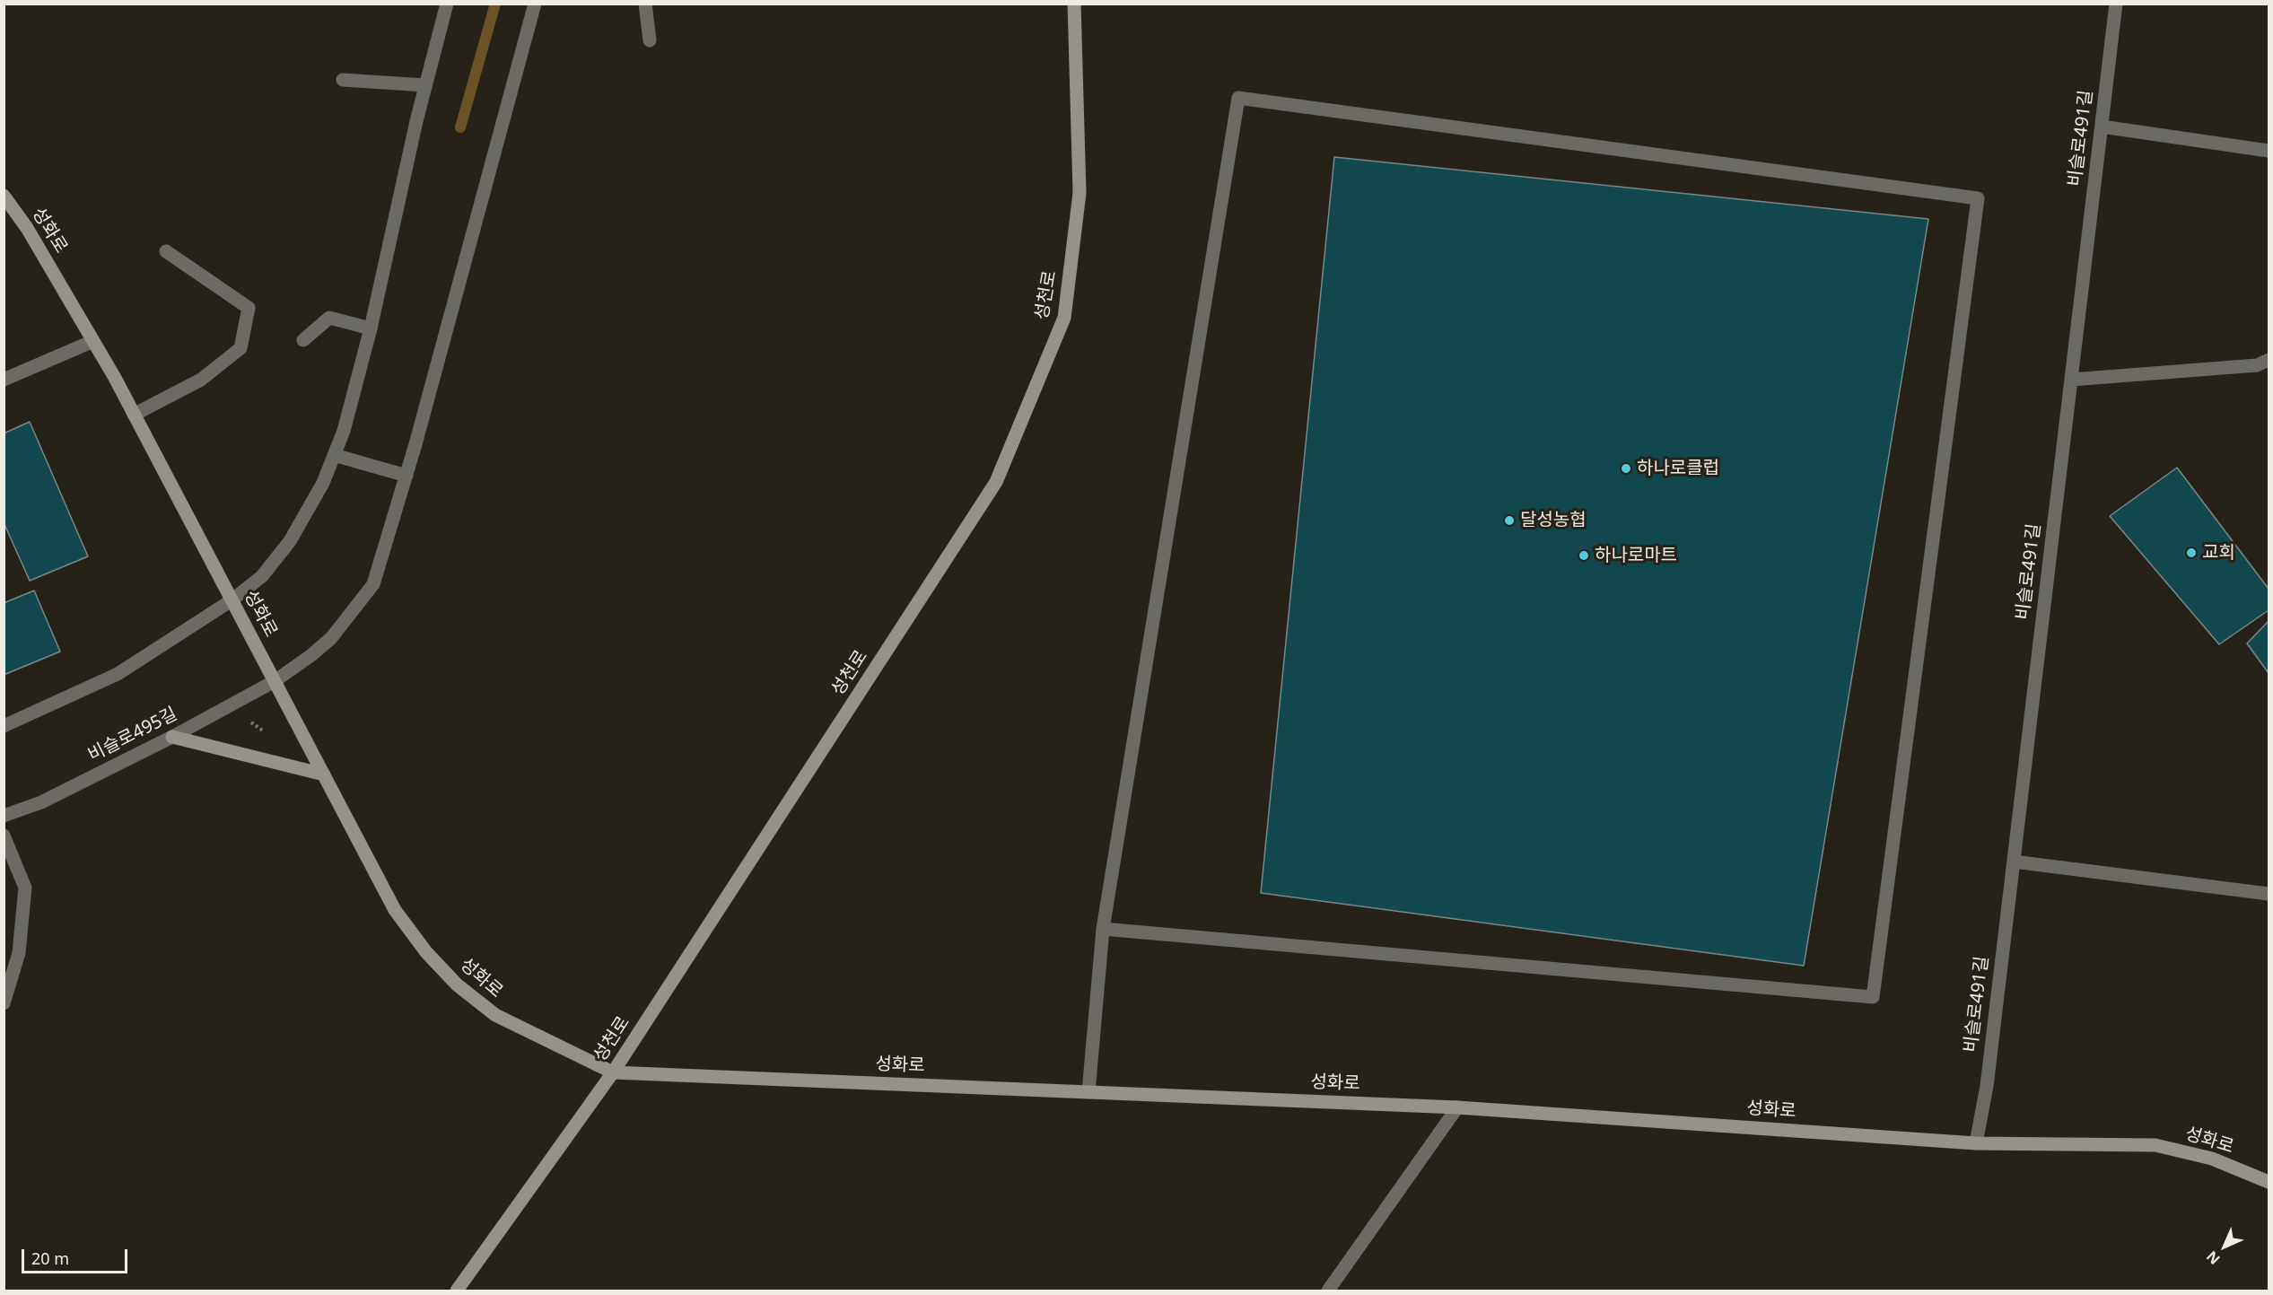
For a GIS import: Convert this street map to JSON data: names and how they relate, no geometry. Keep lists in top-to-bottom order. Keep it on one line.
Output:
{"streets":{"main road":["성화로","성천로"],"street":["비슬로491길","비슬로495길"]},"crossings":[["비슬로491길","성화로"],["성화로","성천로"],["성화로","비슬로495길"]],"places":["하나로클럽","달성농협","교회","하나로마트"],"scale_bar":"20 m","north":"bottom left"}
